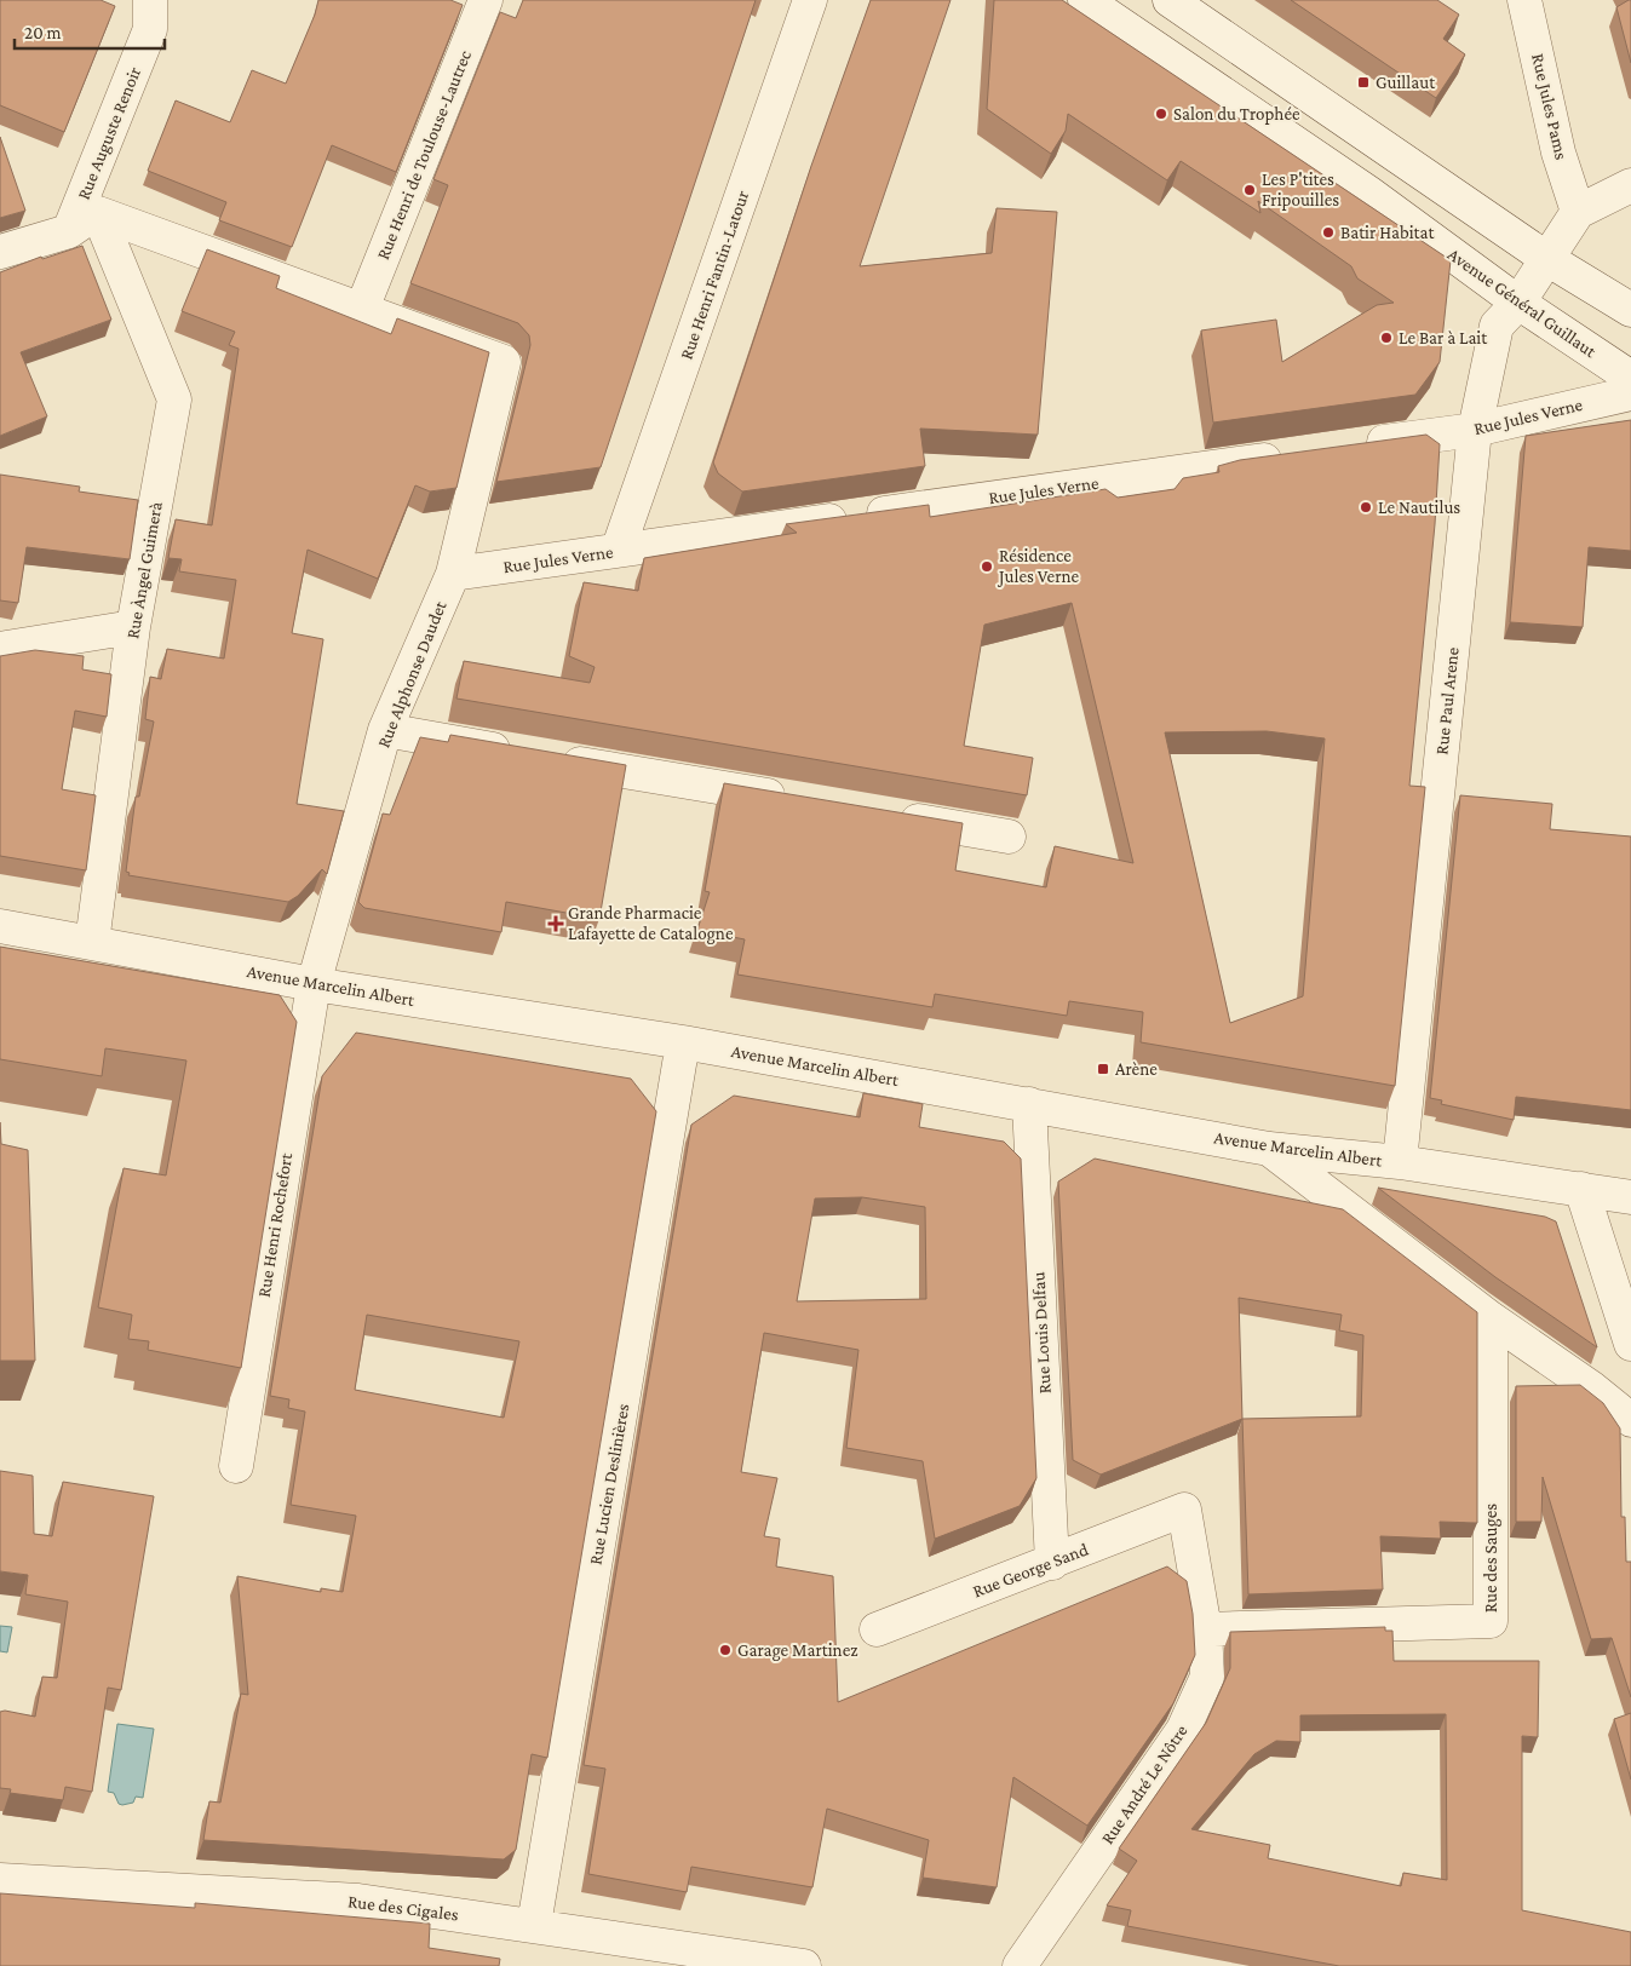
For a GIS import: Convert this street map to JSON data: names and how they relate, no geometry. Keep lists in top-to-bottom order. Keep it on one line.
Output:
{"streets":{"street":["Rue Jules Pams","Rue Auguste Renoir","Rue Henri de Toulouse-Lautrec","Rue Henri Fantin-Latour","Avenue Général Guillaut","Rue Jules Verne","Rue Àngel Guimerà","Rue Alphonse Daudet","Rue Paul Arene","Avenue Marcelin Albert","Rue Henri Rochefort","Rue Louis Delfau","Rue Lucien Deslinières","Rue des Sauges","Rue George Sand","Rue André Le Nôtre","Rue des Cigales"]},"crossings":[["Rue Jules Pams","Rue Paul Arene"],["Rue Henri de Toulouse-Lautrec","Rue Alphonse Daudet"],["Rue Henri Fantin-Latour","Rue Jules Verne"],["Avenue Général Guillaut","Rue Paul Arene"],["Rue Jules Verne","Rue Alphonse Daudet"],["Rue Jules Verne","Rue Paul Arene"],["Rue Àngel Guimerà","Avenue Marcelin Albert"],["Rue Alphonse Daudet","Avenue Marcelin Albert"],["Rue Alphonse Daudet","Rue Henri Rochefort"],["Rue Paul Arene","Avenue Marcelin Albert"],["Avenue Marcelin Albert","Rue Henri Rochefort"],["Avenue Marcelin Albert","Rue Louis Delfau"],["Avenue Marcelin Albert","Rue Lucien Deslinières"],["Rue Louis Delfau","Rue George Sand"],["Rue Lucien Deslinières","Rue des Cigales"],["Rue des Sauges","Rue André Le Nôtre"],["Rue George Sand","Rue André Le Nôtre"]],"places":{"transit":["Guillaut","Arène"],"other":["Salon du Trophée","Les P'tites Fripouilles","Batir Habitat","Le Bar à Lait","Le Nautilus","Résidence Jules Verne","Garage Martinez"],"health":["Grande Pharmacie Lafayette de Catalogne"]},"scale_bar":"20 m"}
